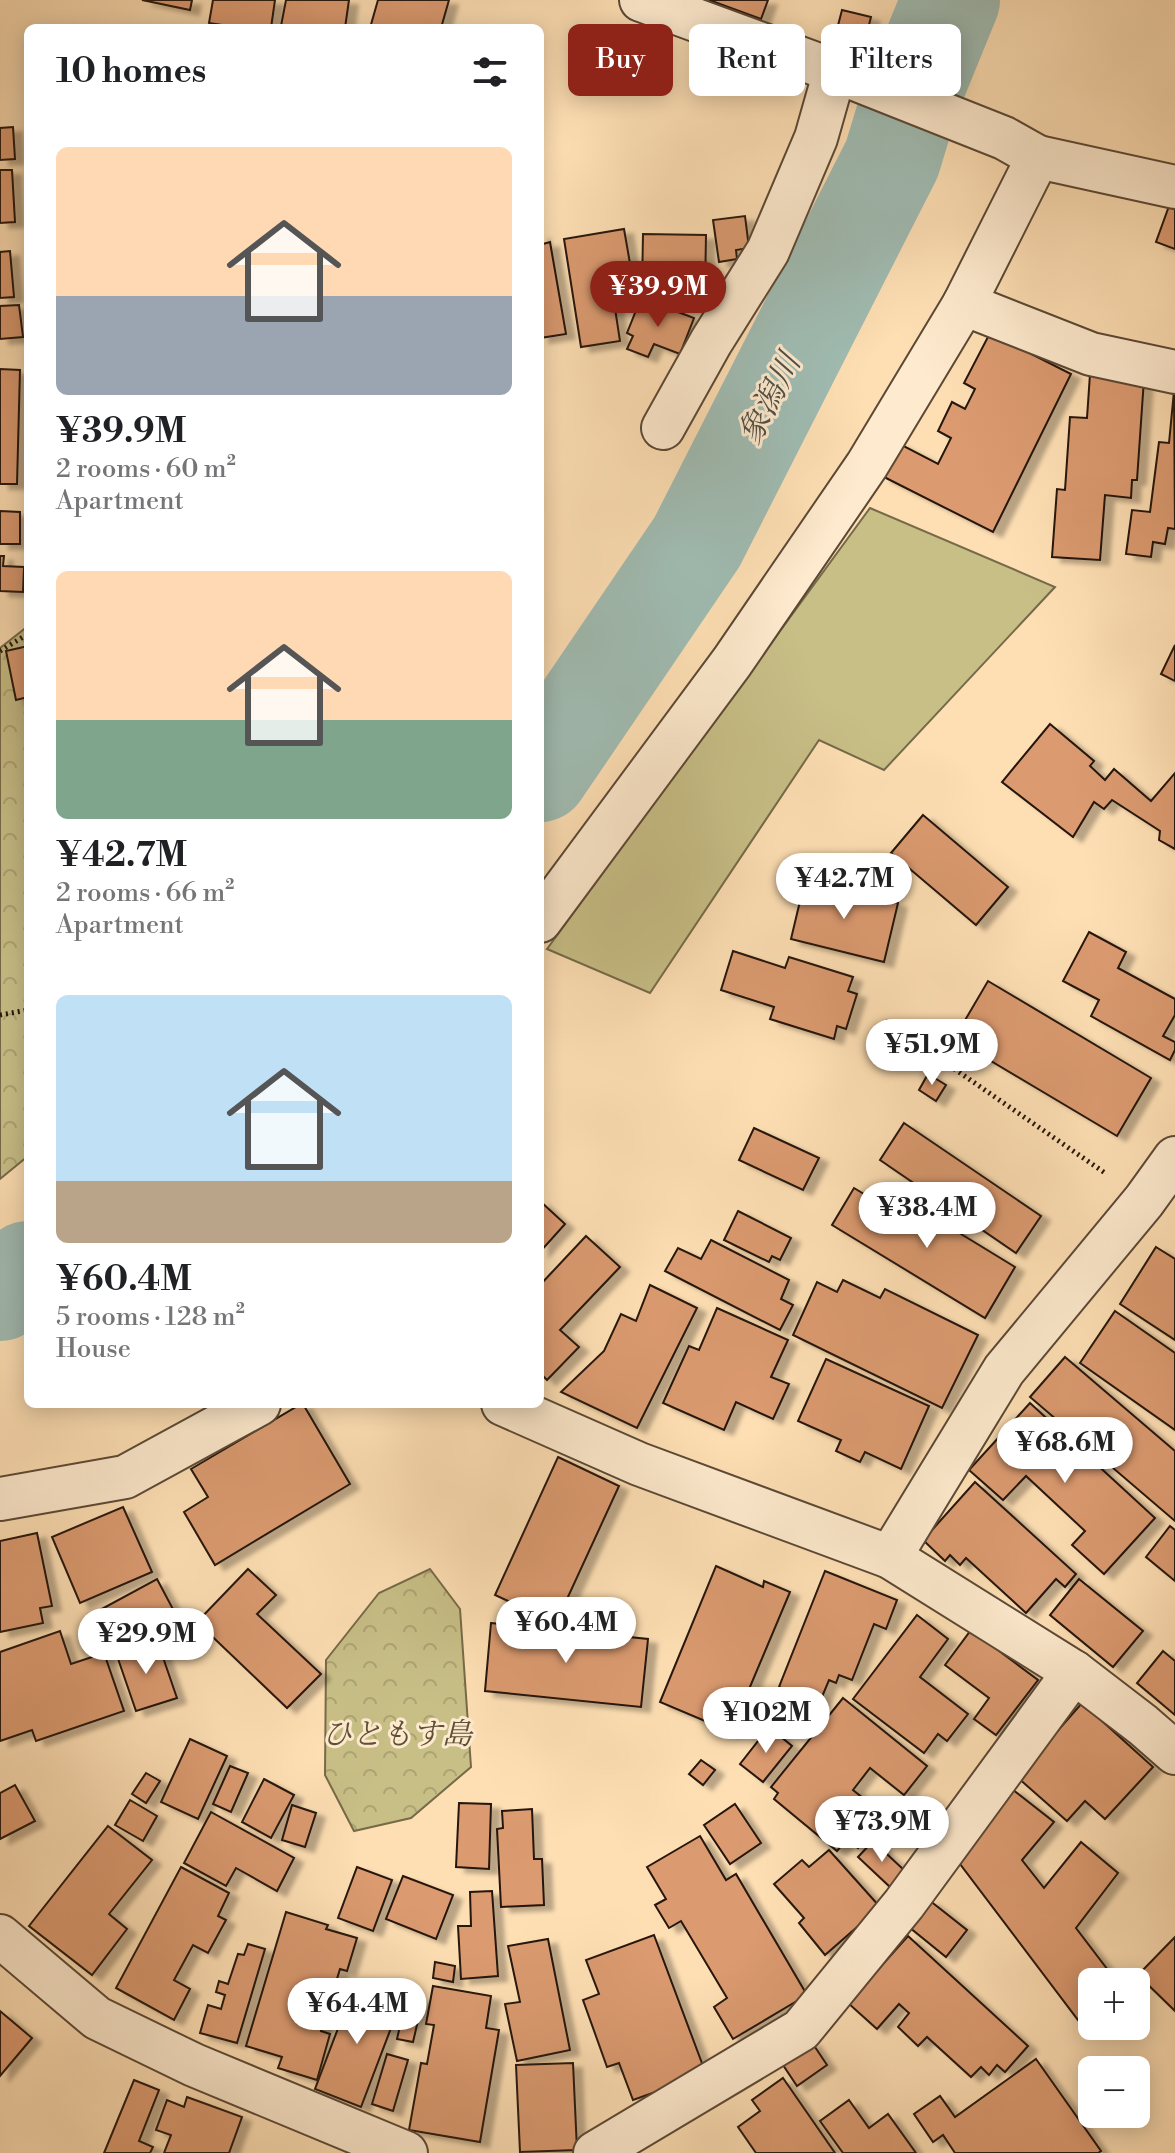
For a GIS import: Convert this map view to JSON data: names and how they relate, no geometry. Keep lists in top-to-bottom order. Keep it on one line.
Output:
{"water":["象潟川"],"parks":["ひともす島"],"page":{"chip":["Buy","Rent","Filters"],"heading":"10 homes","list":[{"name":"¥39.9M","note":"2 rooms · 60 m² · Apartment"},{"name":"¥42.7M","note":"2 rooms · 66 m² · Apartment"},{"name":"¥60.4M","note":"5 rooms · 128 m² · House"}],"price":["¥39.9M","¥42.7M","¥51.9M","¥38.4M","¥68.6M","¥60.4M","¥29.9M","¥102M","¥73.9M","¥64.4M"],"map_buttons":["+","−"]}}
